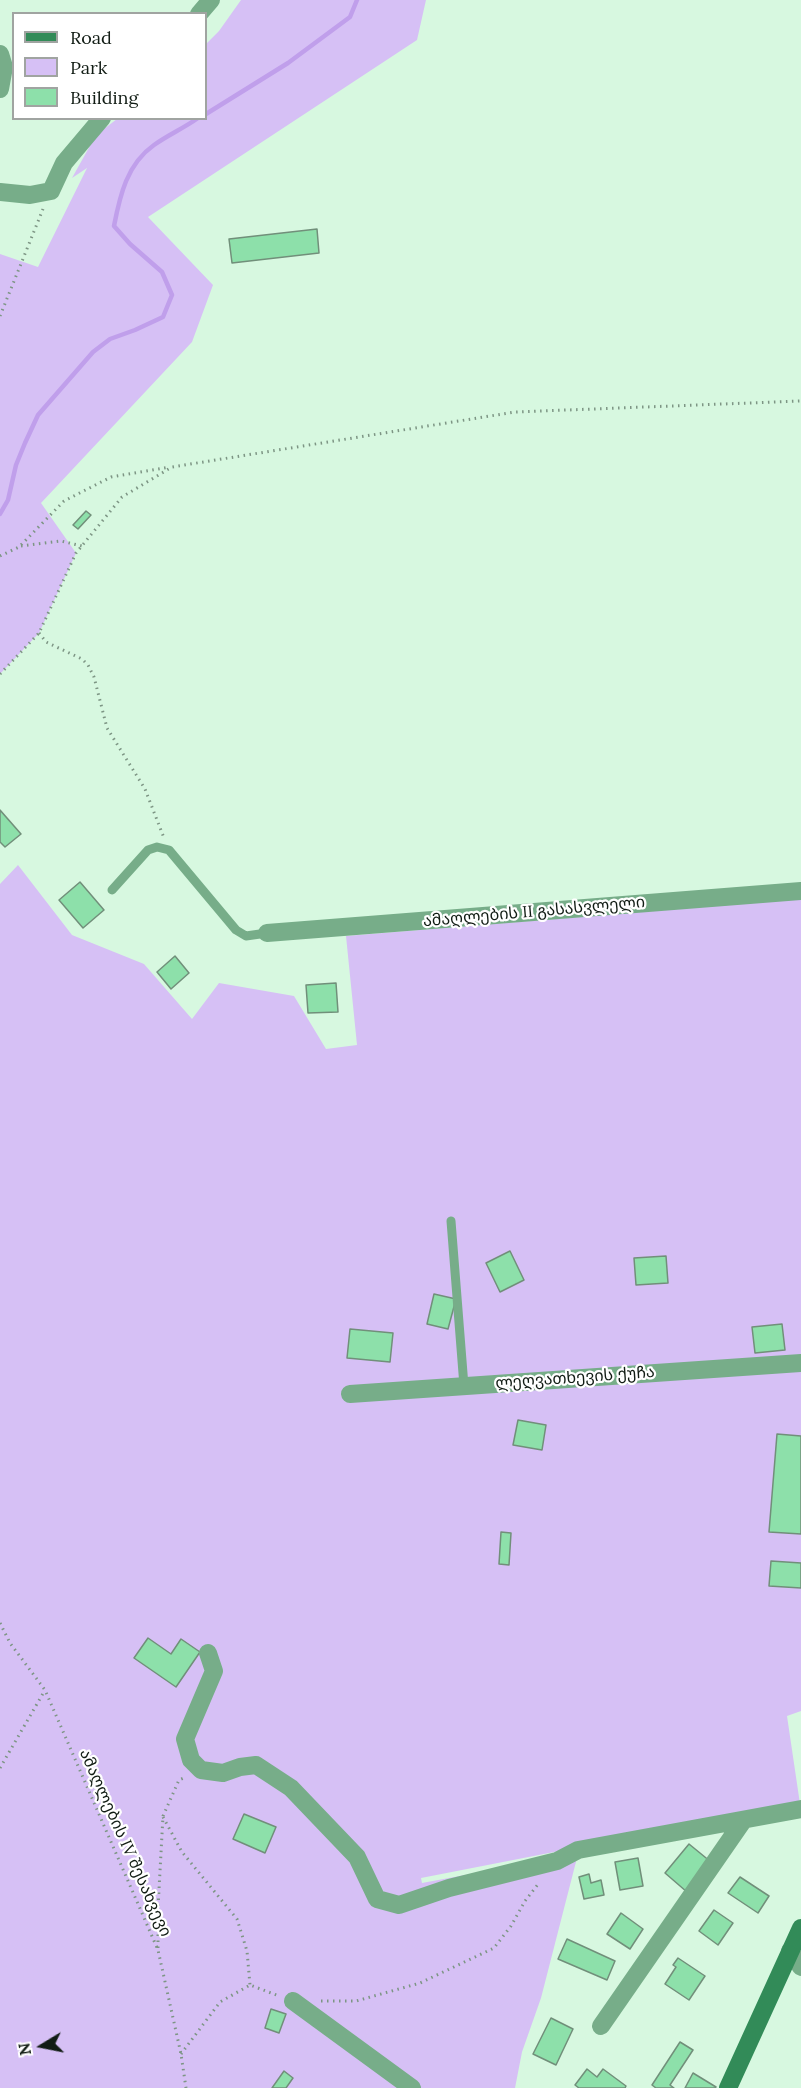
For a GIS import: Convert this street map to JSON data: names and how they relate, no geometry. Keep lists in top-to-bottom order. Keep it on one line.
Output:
{"streets":{"street":["ამაღლების II გასასვლელი","ლეღვათხევის ქუჩა"],"path":["ამაღლების IV შესახვევი"]},"legend":["Road","Park","Building"],"north":"left"}
